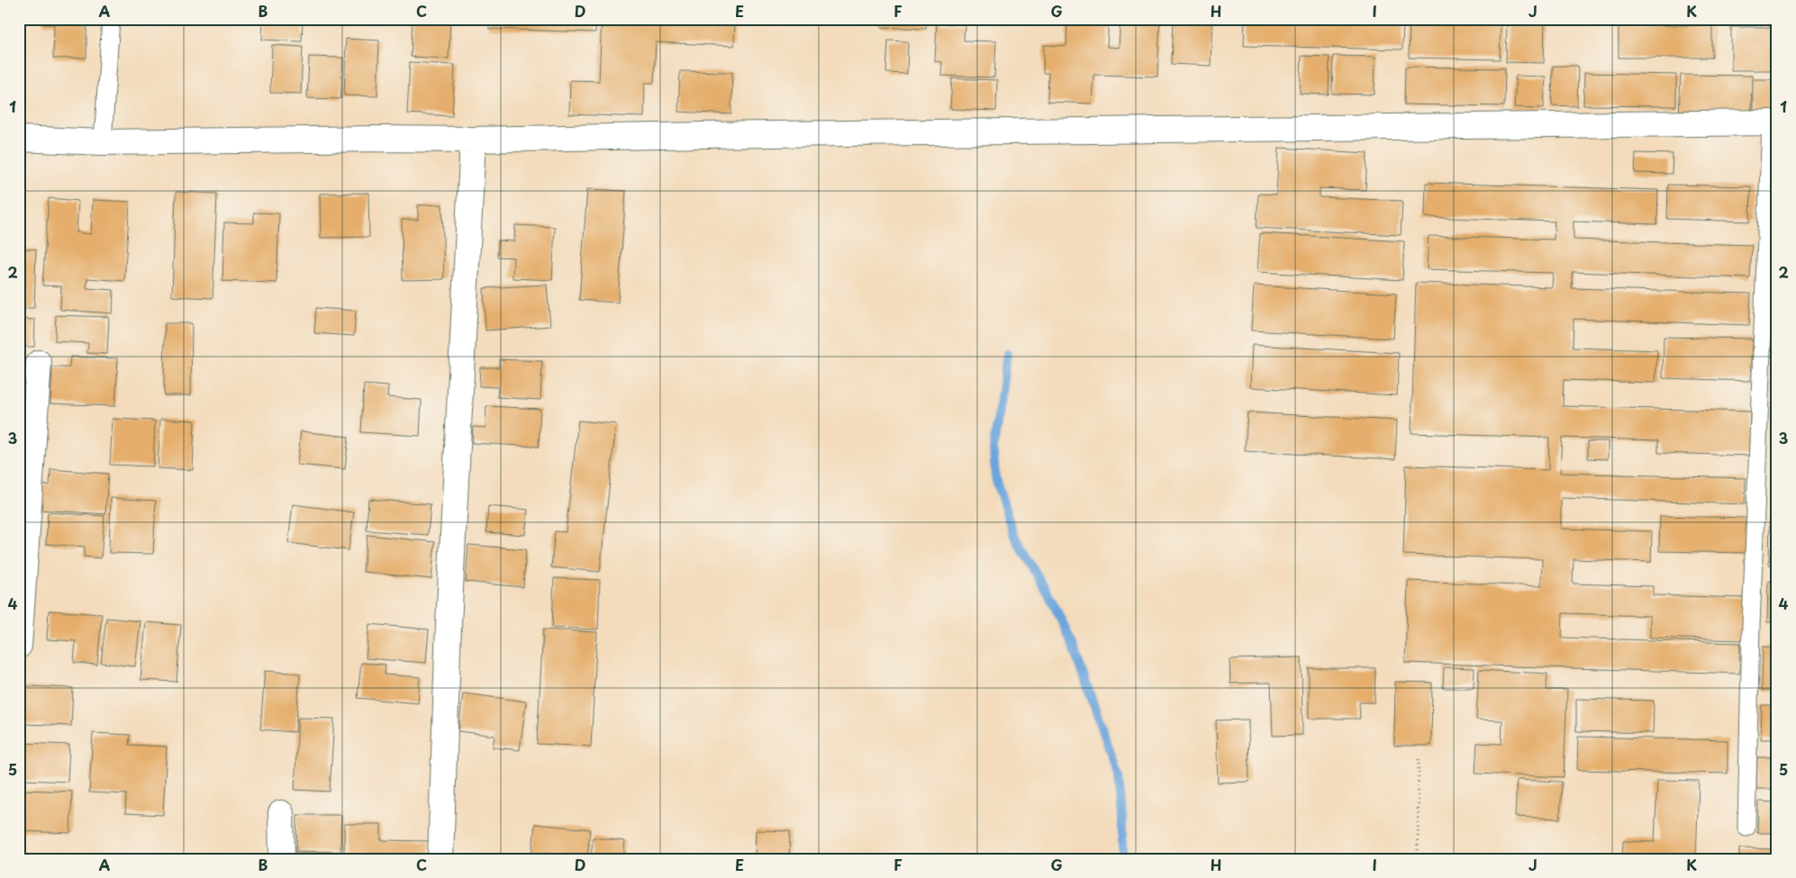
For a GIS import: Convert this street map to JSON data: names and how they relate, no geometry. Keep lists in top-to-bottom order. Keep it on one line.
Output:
{"grid":{"columns":["A","B","C","D","E","F","G","H","I","J","K"],"rows":["1","2","3","4","5"]}}
